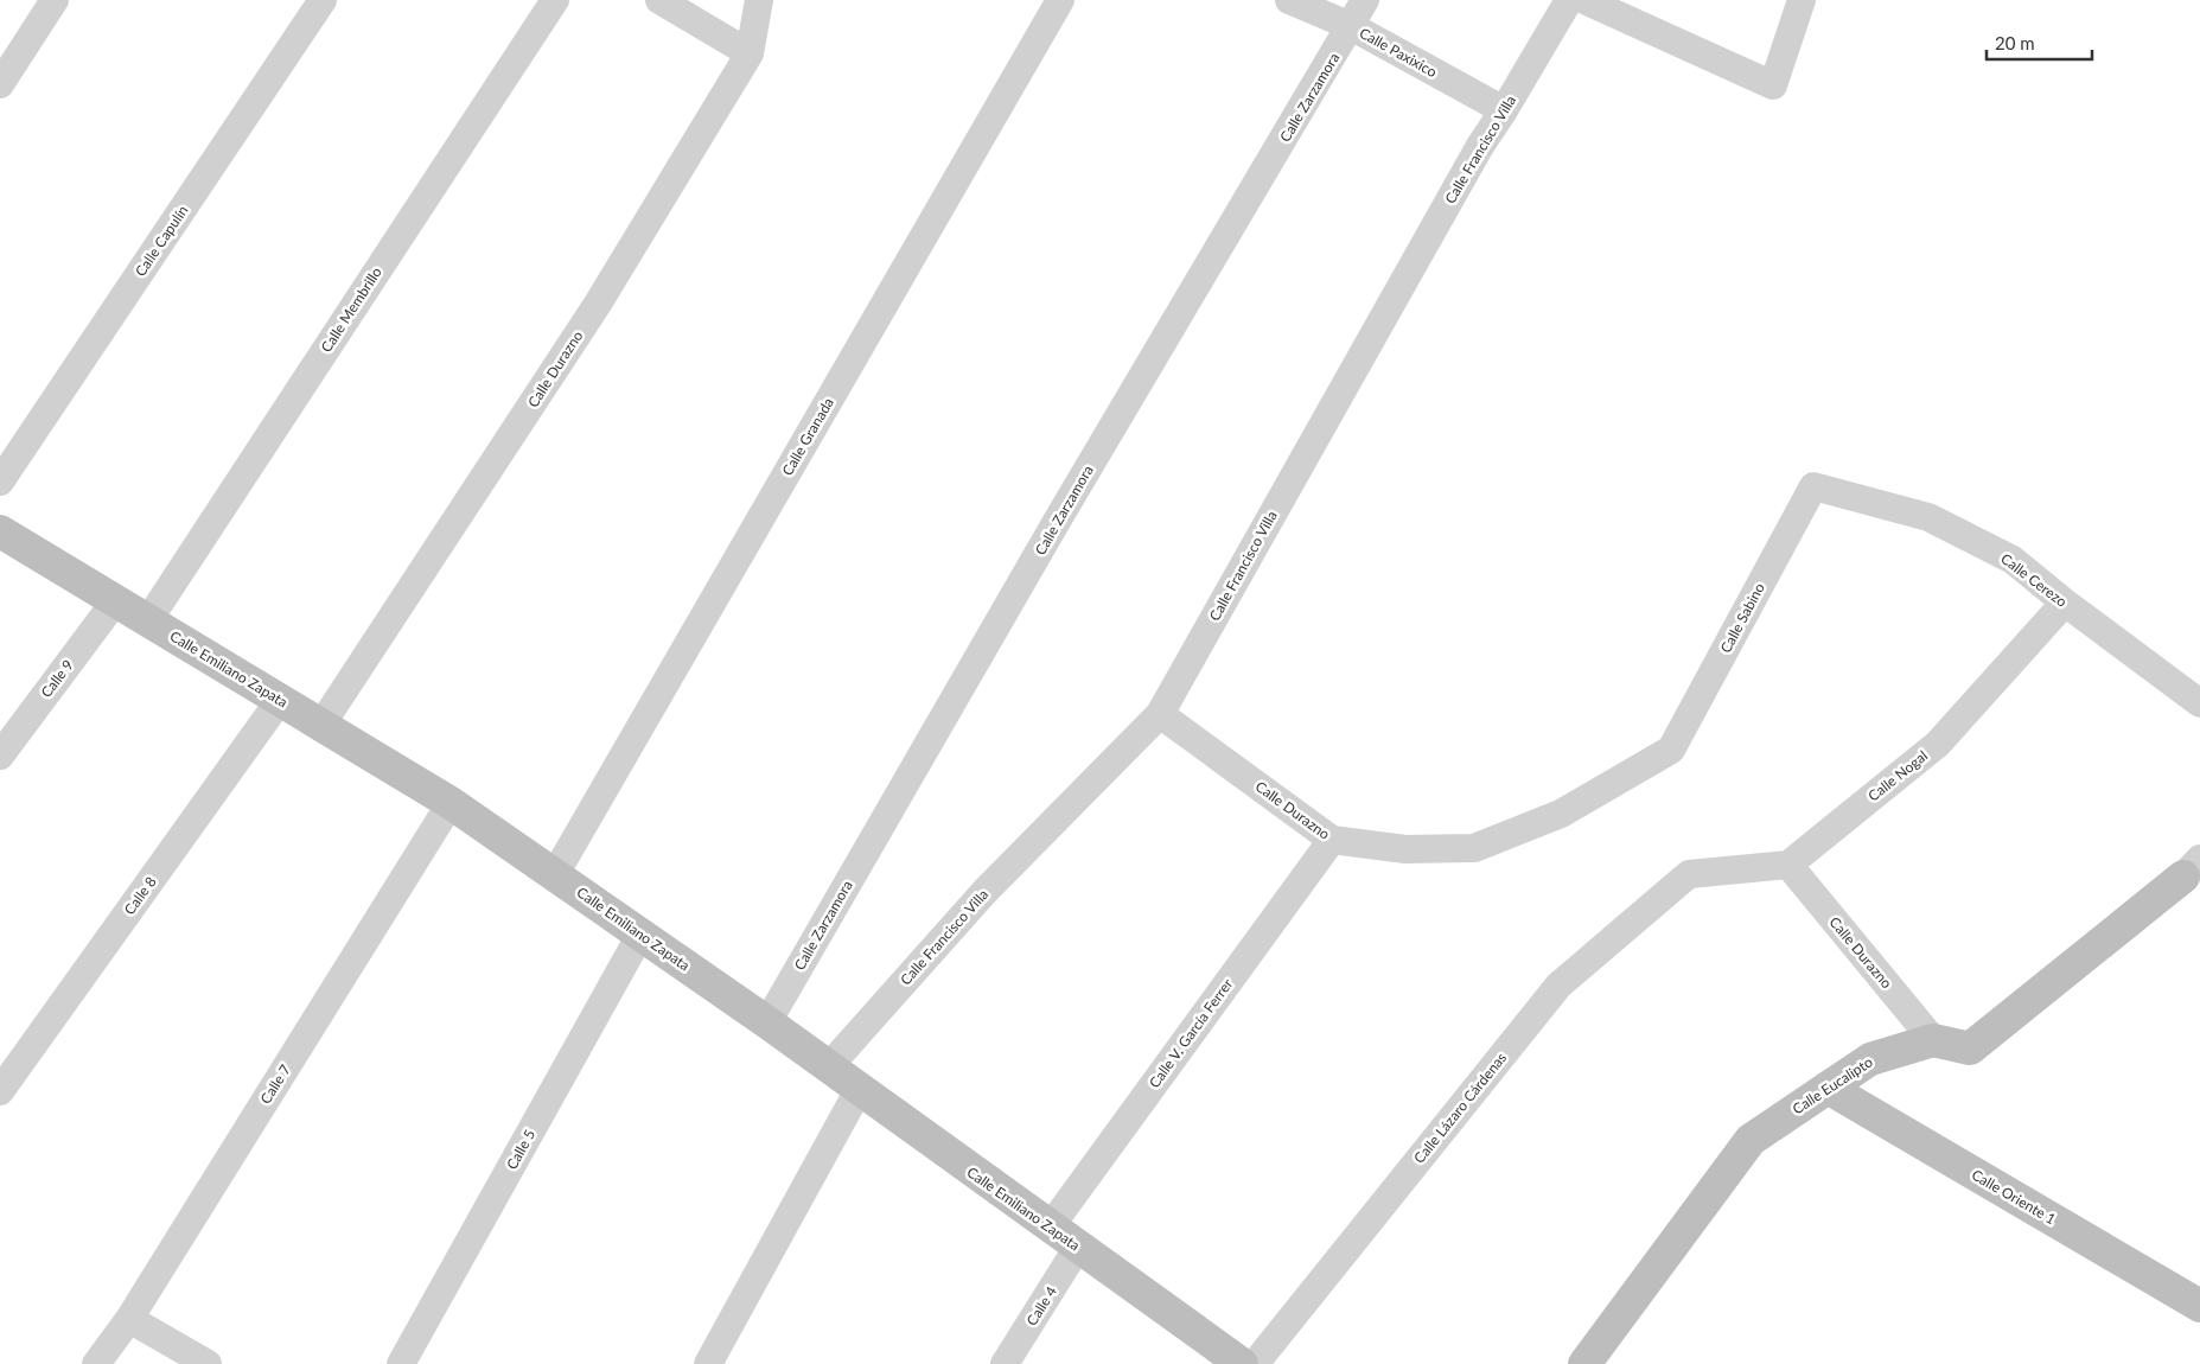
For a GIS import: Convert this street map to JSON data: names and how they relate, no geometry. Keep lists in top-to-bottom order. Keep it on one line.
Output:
{"streets":{"main road":["Calle Emiliano Zapata","Calle Eucalipto","Calle Oriente 1"],"street":["Calle Paxixico","Calle Zarzamora","Calle Francisco Villa","Calle Capulín","Calle Membrillo","Calle Durazno","Calle Granada","Calle Cerezo","Calle Sabino","Calle 9","Calle Nogal","Calle 8","Calle V. García Ferrer","Calle 7","Calle Lázaro Cárdenas","Calle 5","Calle 4"]},"crossings":[["Calle Paxixico","Calle Zarzamora"],["Calle Paxixico","Calle Francisco Villa"],["Calle Zarzamora","Calle Emiliano Zapata"],["Calle Francisco Villa","Calle Durazno"],["Calle Francisco Villa","Calle Emiliano Zapata"],["Calle Membrillo","Calle Emiliano Zapata"],["Calle Durazno","Calle Sabino"],["Calle Durazno","Calle Emiliano Zapata"],["Calle Durazno","Calle Nogal"],["Calle Durazno","Calle V. García Ferrer"],["Calle Durazno","Calle Eucalipto"],["Calle Durazno","Calle Lázaro Cárdenas"],["Calle Granada","Calle Emiliano Zapata"],["Calle Cerezo","Calle Sabino"],["Calle Cerezo","Calle Nogal"],["Calle Emiliano Zapata","Calle 9"],["Calle Emiliano Zapata","Calle 8"],["Calle Emiliano Zapata","Calle V. García Ferrer"],["Calle Emiliano Zapata","Calle 7"],["Calle Emiliano Zapata","Calle 5"],["Calle Emiliano Zapata","Calle 4"],["Calle Nogal","Calle Lázaro Cárdenas"],["Calle Eucalipto","Calle Oriente 1"]],"scale_bar":"20 m"}
